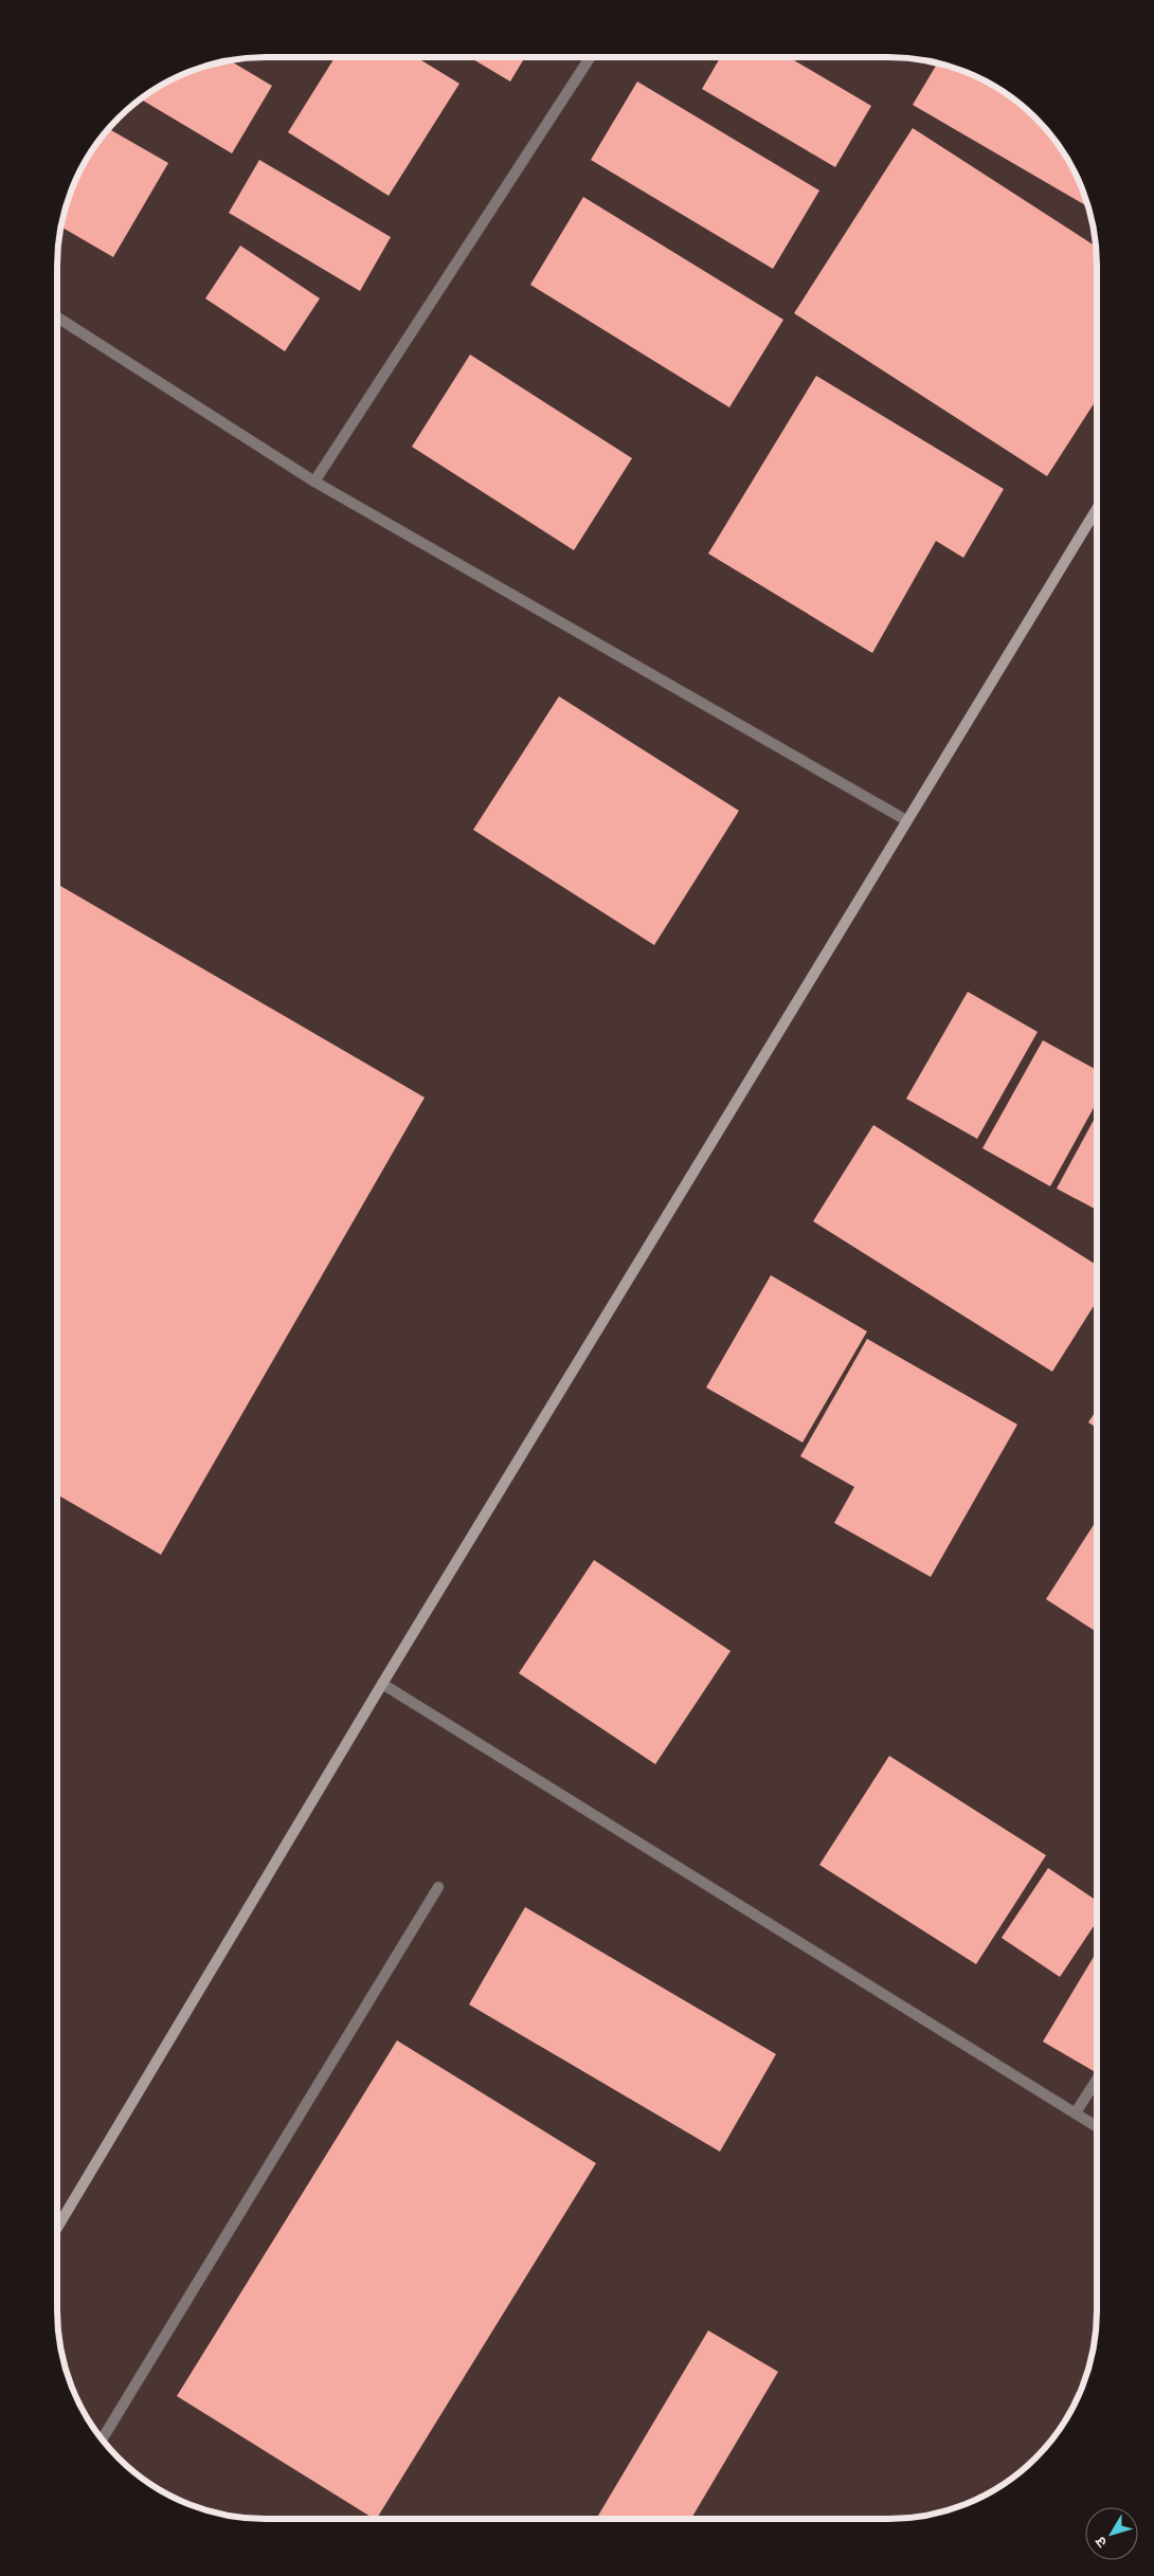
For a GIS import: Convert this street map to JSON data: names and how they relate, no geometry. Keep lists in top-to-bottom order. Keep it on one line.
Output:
{"north":"bottom left"}
